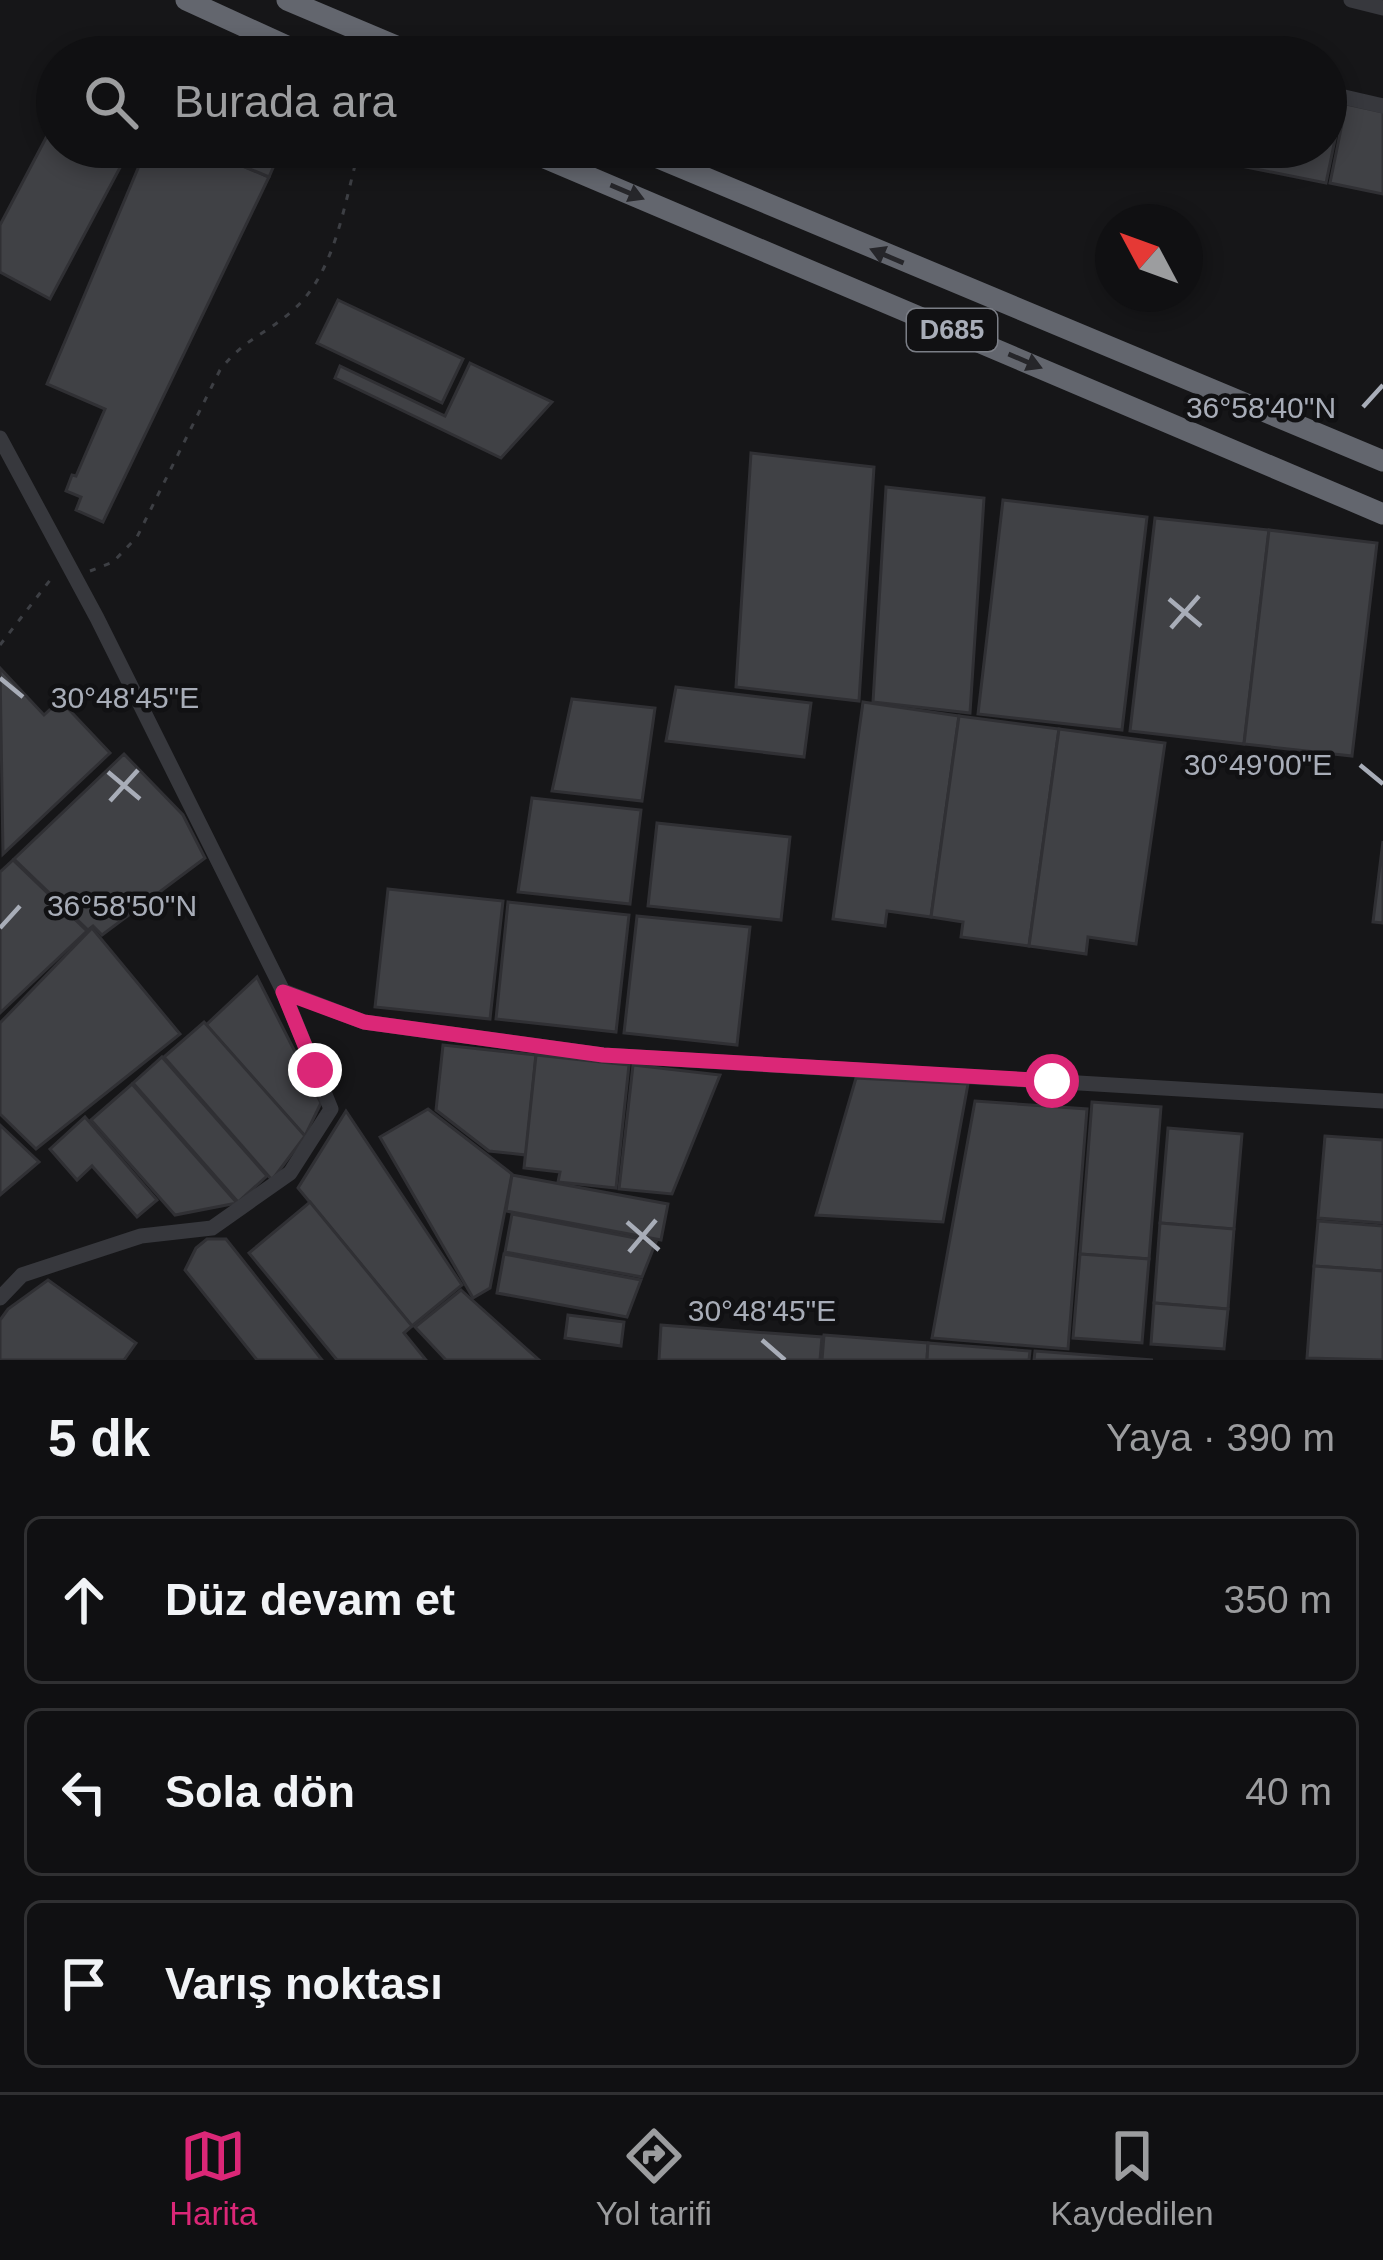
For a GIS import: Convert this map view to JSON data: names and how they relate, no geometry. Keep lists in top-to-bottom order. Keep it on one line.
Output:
{"streets":{"highway":["D685"]},"north":"top left","page":{"search":"Burada ara","heading":["5 dk","Yaya · 390 m"],"list":[["Düz devam et","350 m"],["Sola dön","40 m"],"Varış noktası"],"nav":["Harita","Yol tarifi","Kaydedilen"]},"coordinates":["36°58'40\"N","30°48'45\"E","30°49'00\"E","36°58'50\"N"]}
